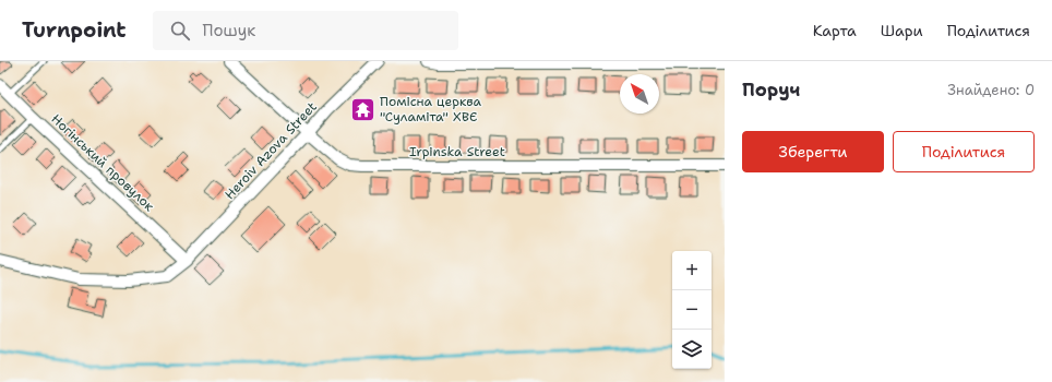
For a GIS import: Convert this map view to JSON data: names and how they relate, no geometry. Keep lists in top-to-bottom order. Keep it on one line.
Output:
{"streets":{"street":["Heroiv Azova Street","Irpinska Street","Ногінський провулок"]},"crossings":[["Heroiv Azova Street","Irpinska Street"],["Heroiv Azova Street","Ногінський провулок"]],"places":{"temple":["Помісна церква \"Суламіта\" ХВЄ"]},"north":"top left","page":{"header":"Turnpoint","search":"Пошук","nav":["Карта","Шари","Поділитися"],"heading":["Поруч","Знайдено: 0"],"buttons":["Зберегти","Поділитися"],"map_buttons":["+","−"]}}
